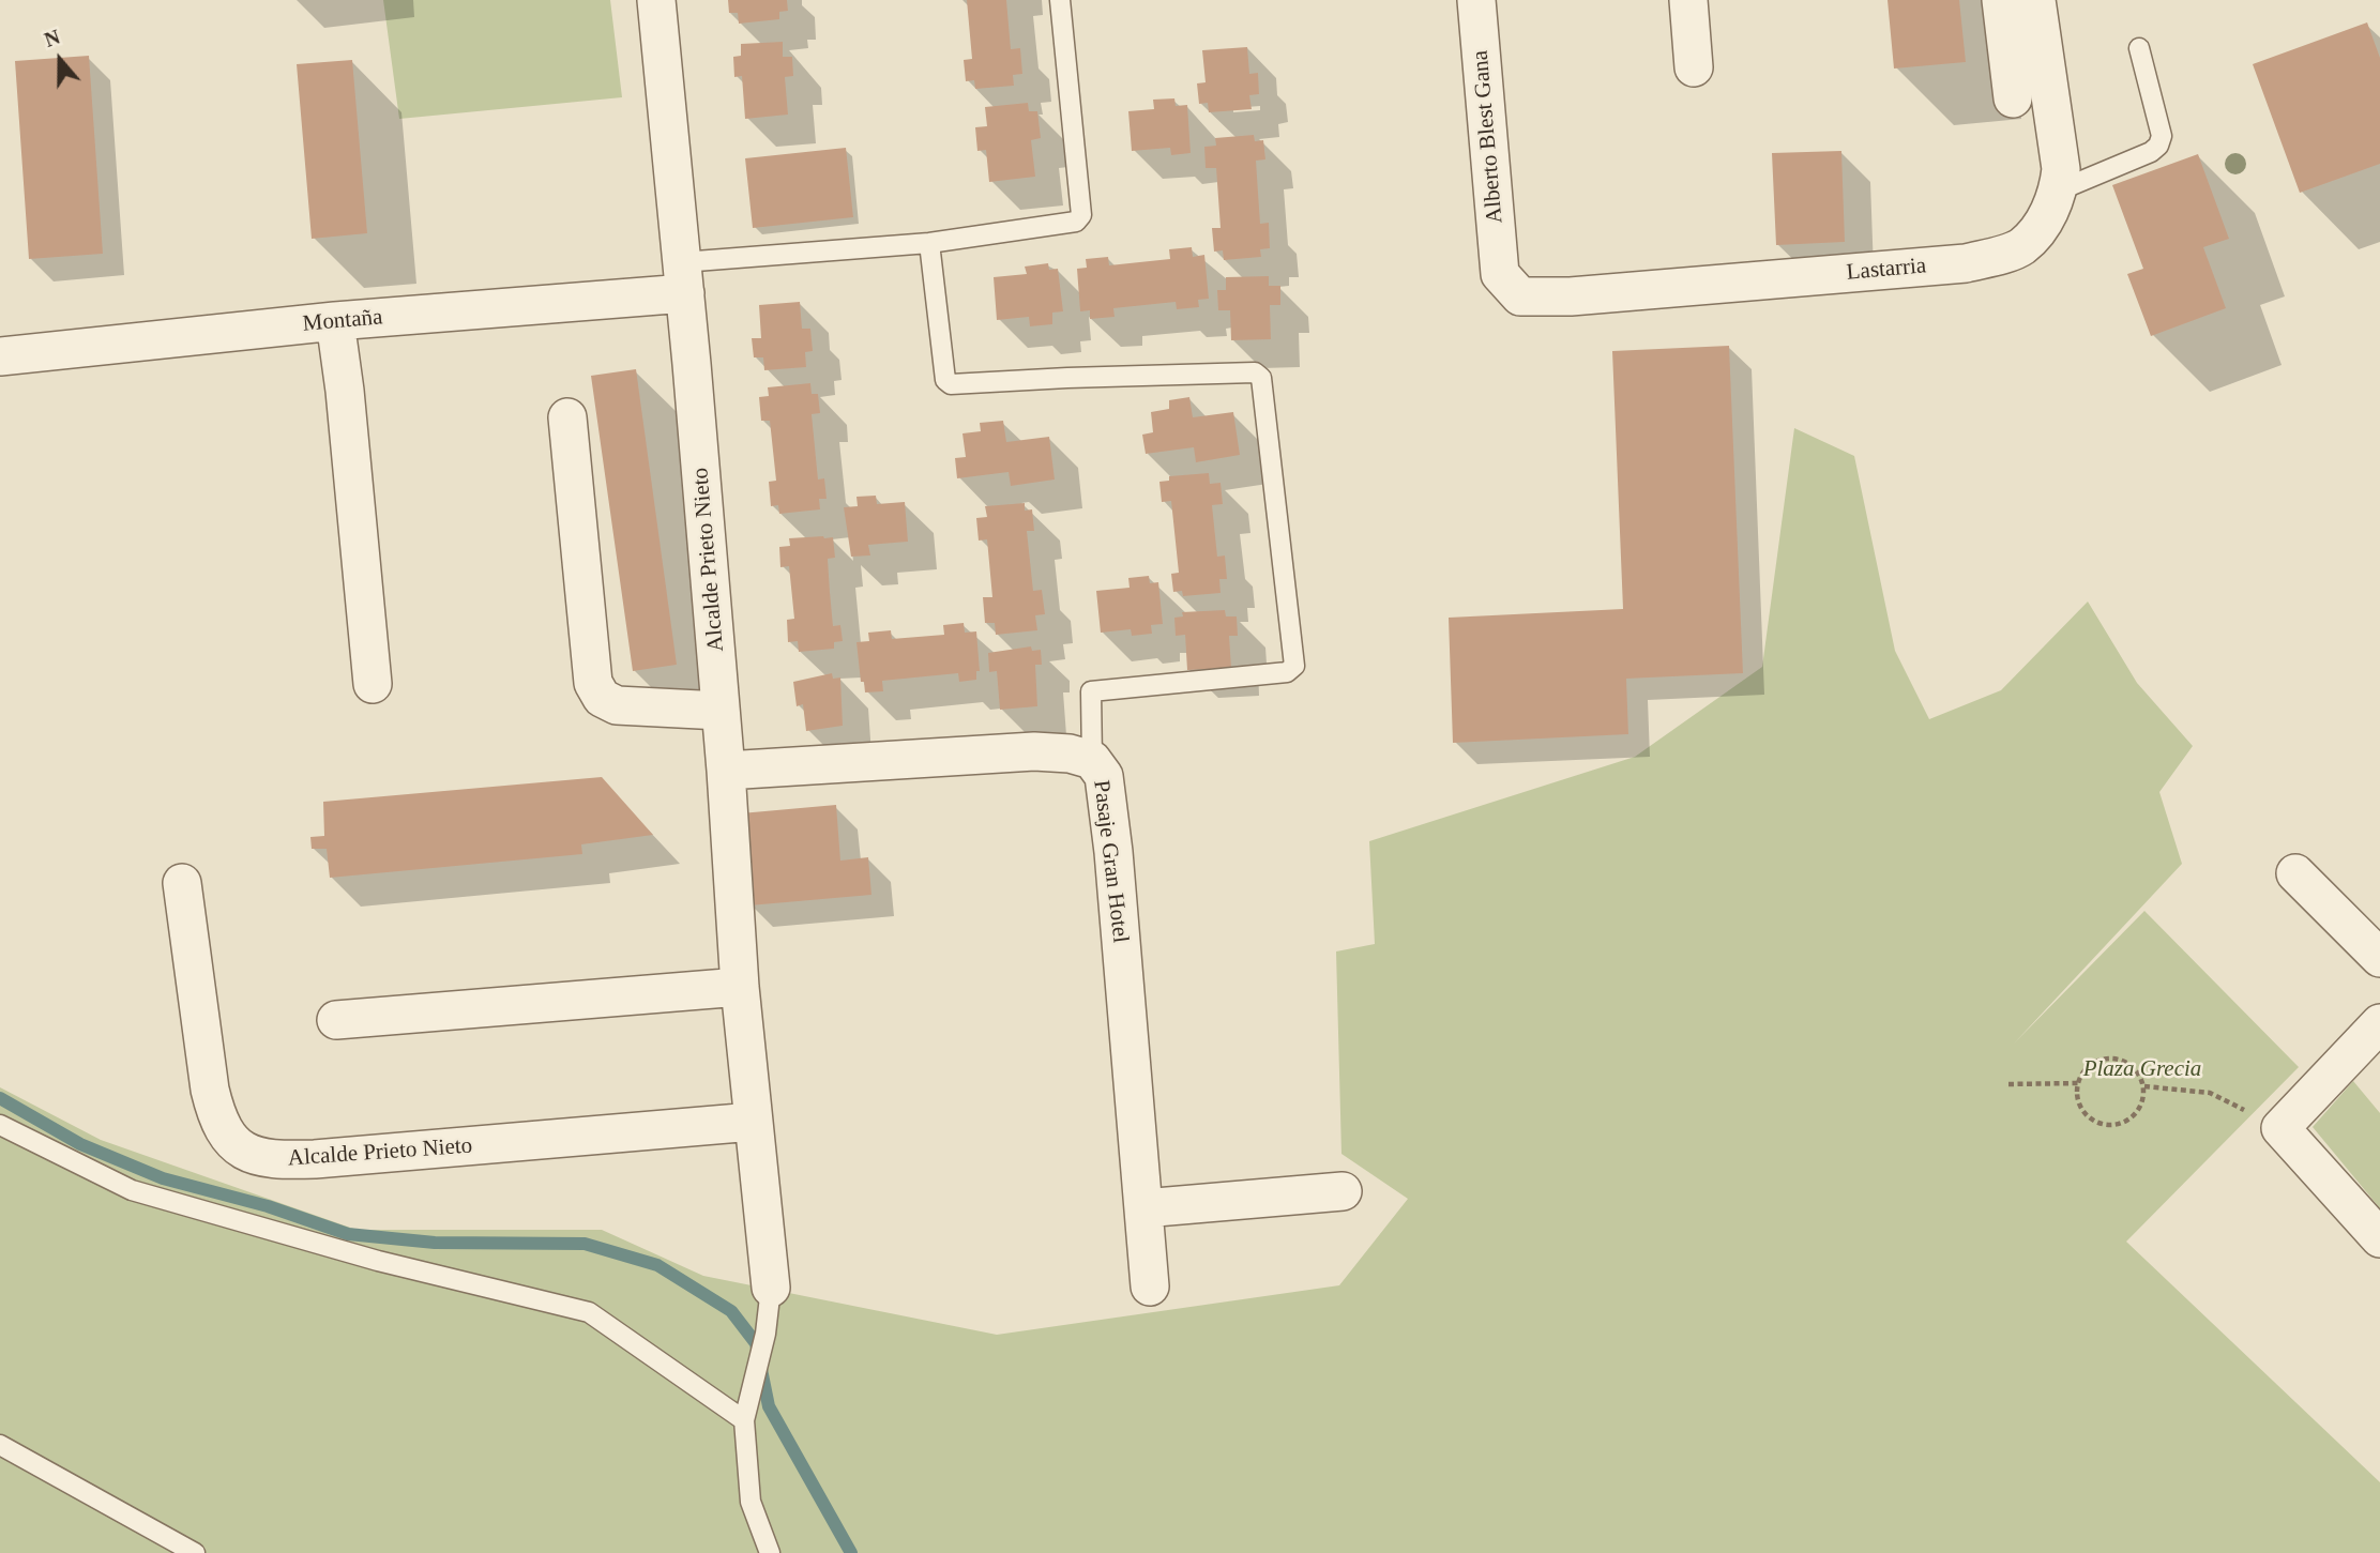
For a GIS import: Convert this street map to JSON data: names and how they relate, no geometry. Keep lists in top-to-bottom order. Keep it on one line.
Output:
{"streets":{"street":["Alberto Blest Gana","Lastarria","Montaña","Alcalde Prieto Nieto","Pasaje Gran Hotel"]},"crossings":[["Alberto Blest Gana","Lastarria"],["Montaña","Alcalde Prieto Nieto"],["Alcalde Prieto Nieto","Pasaje Gran Hotel"]],"parks":["Plaza Grecia"],"north":"top"}
